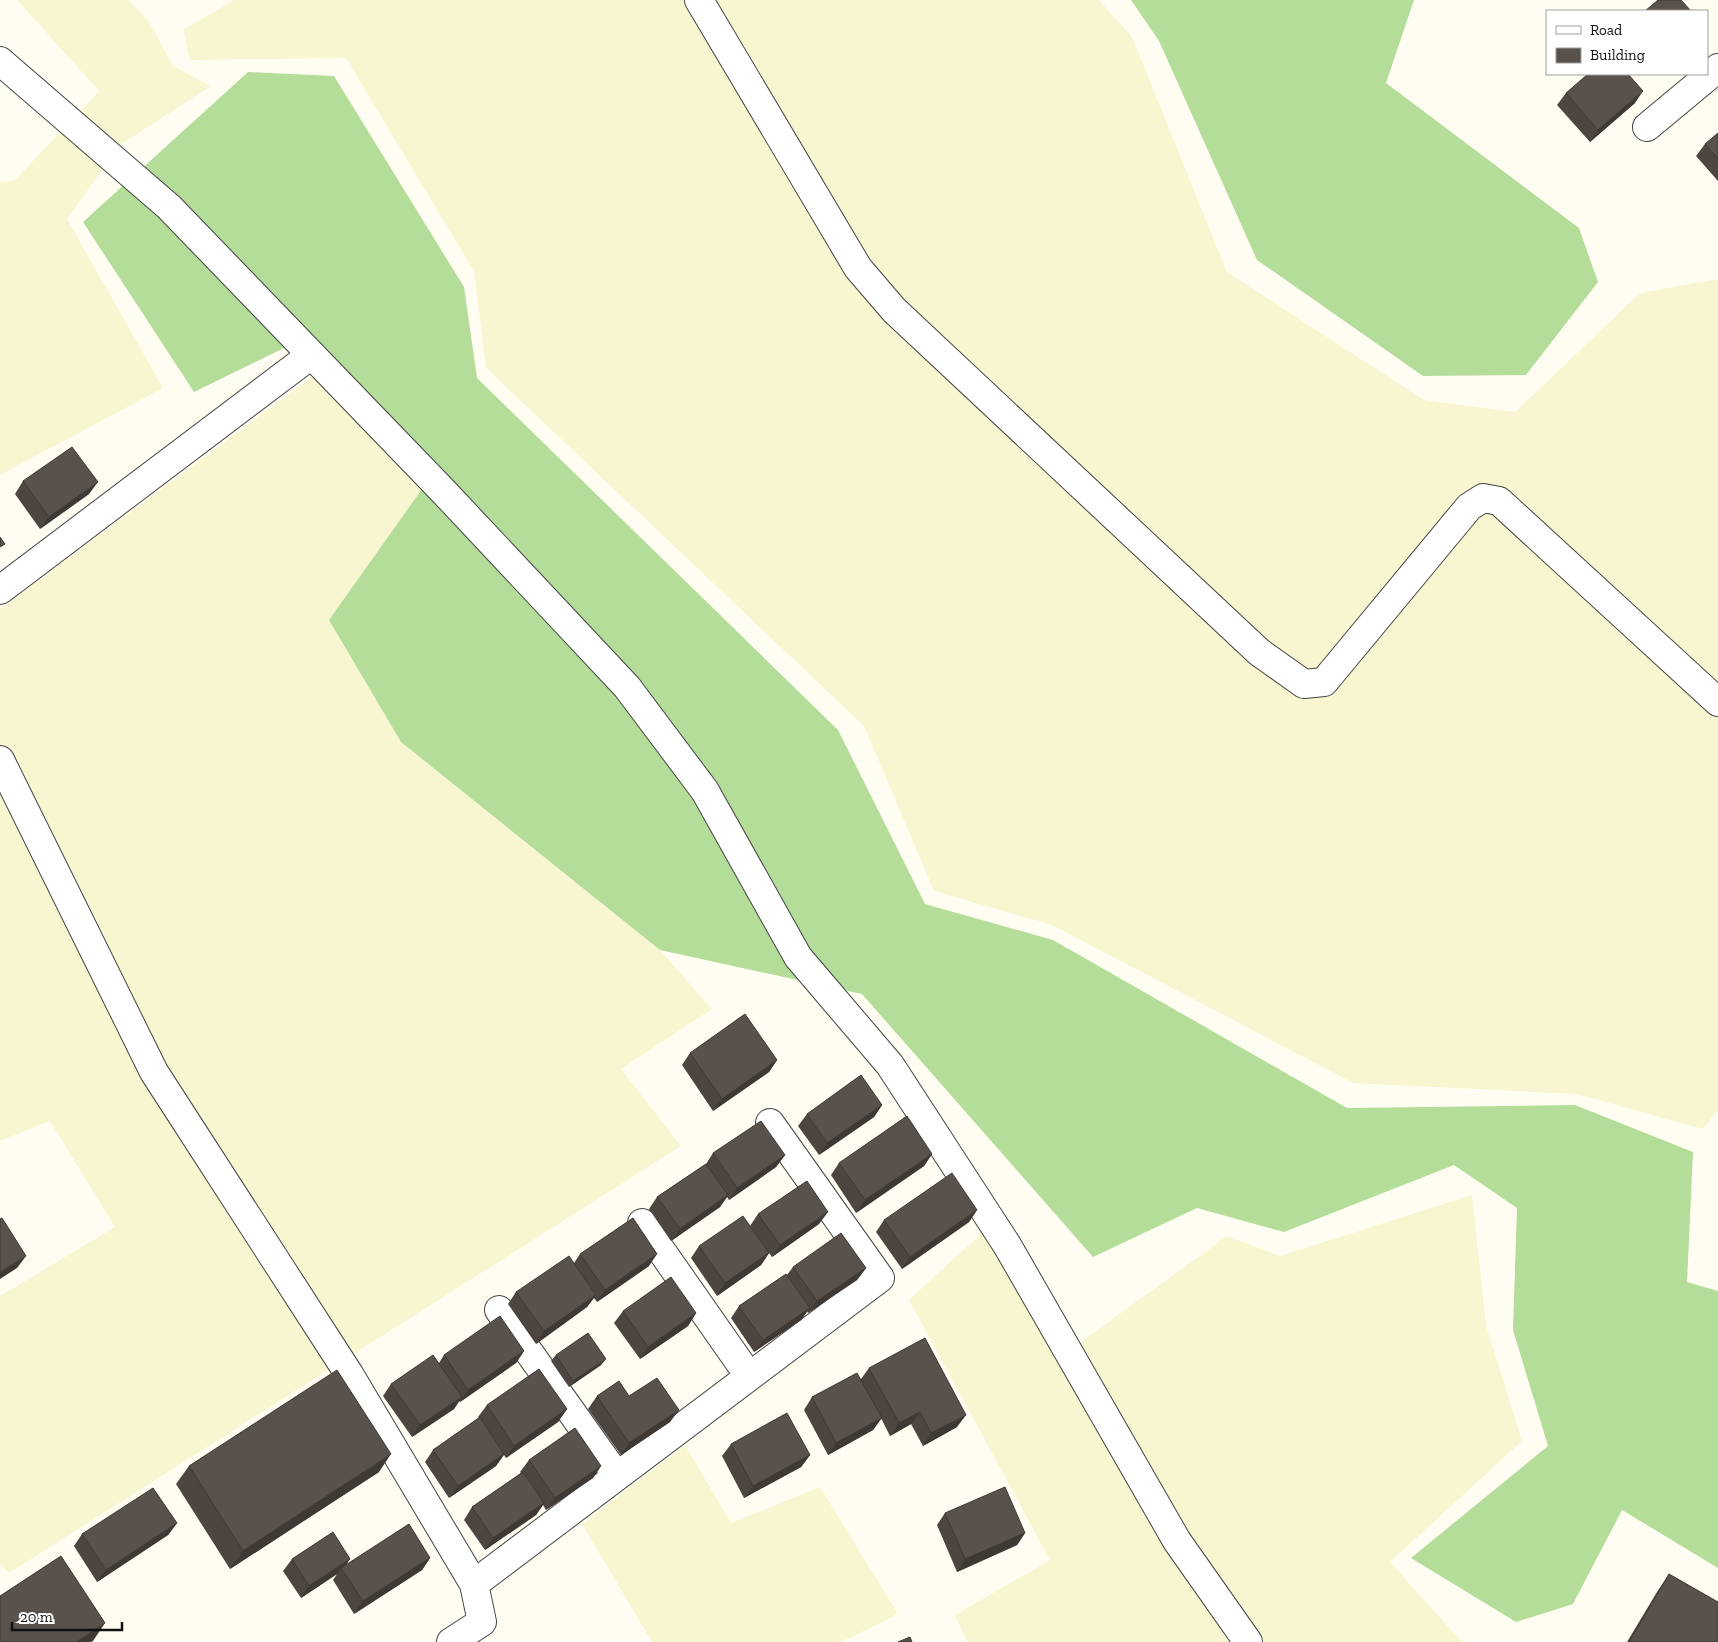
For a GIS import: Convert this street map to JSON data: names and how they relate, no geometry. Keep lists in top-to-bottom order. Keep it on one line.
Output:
{"legend":["Road","Building"],"scale_bar":"20 m"}
